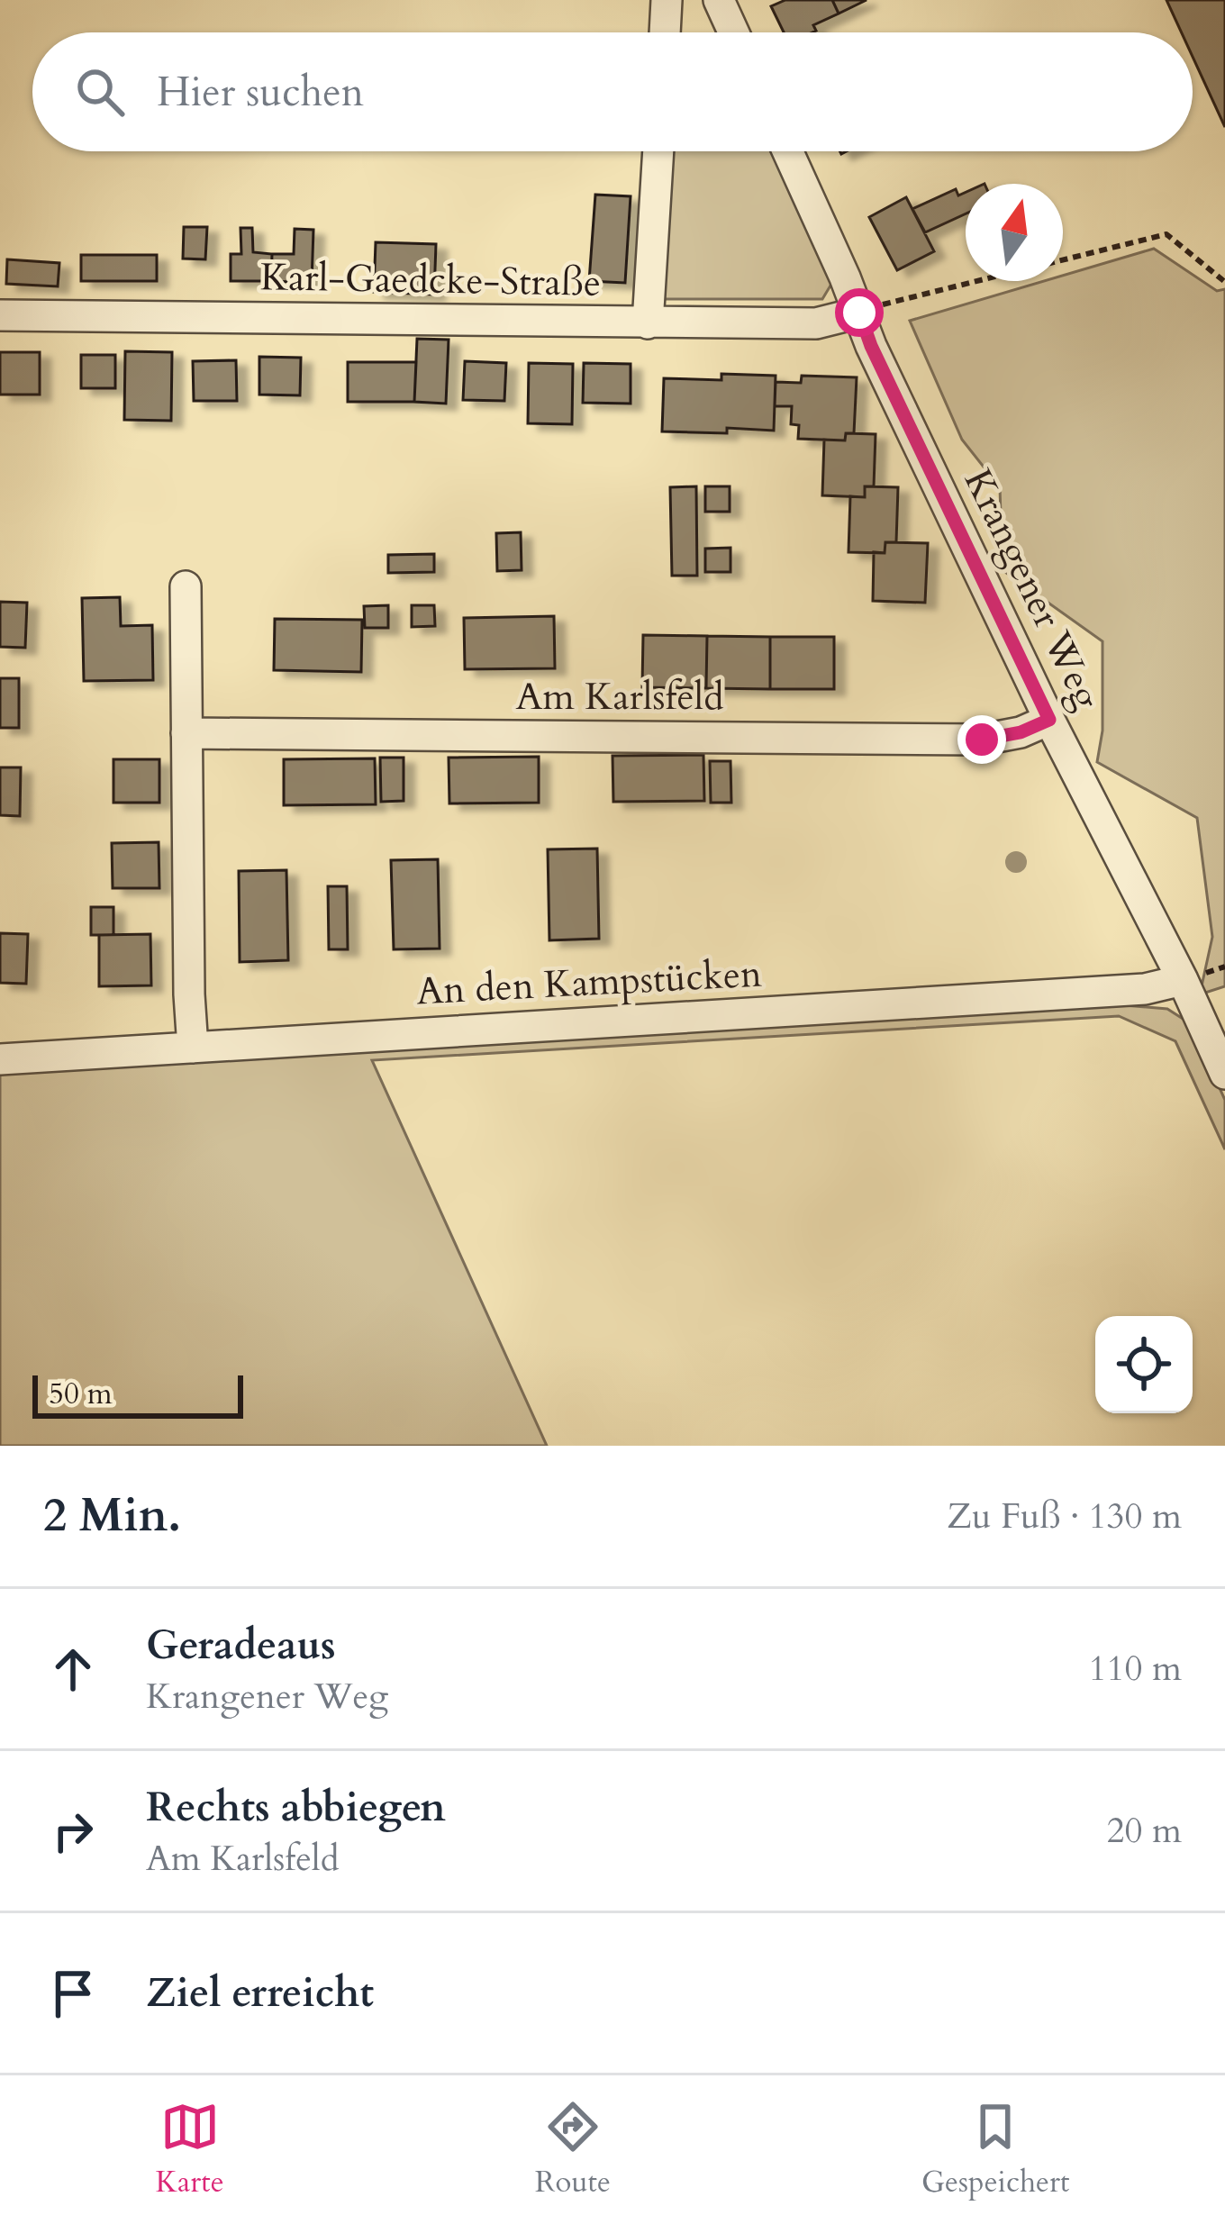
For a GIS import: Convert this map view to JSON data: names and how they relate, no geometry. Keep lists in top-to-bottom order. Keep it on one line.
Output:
{"streets":{"street":["Karl-Gaedcke-Straße","Krangener Weg","Am Karlsfeld","An den Kampstücken"]},"crossings":[["Karl-Gaedcke-Straße","Krangener Weg"],["Krangener Weg","Am Karlsfeld"],["Krangener Weg","An den Kampstücken"]],"scale_bar":"50 m","north":"top","page":{"search":"Hier suchen","scale":"50 m","heading":["2 Min.","Zu Fuß · 130 m"],"list":[["Geradeaus","Krangener Weg","110 m"],["Rechts abbiegen","Am Karlsfeld","20 m"],"Ziel erreicht"],"nav":["Karte","Route","Gespeichert"]}}
